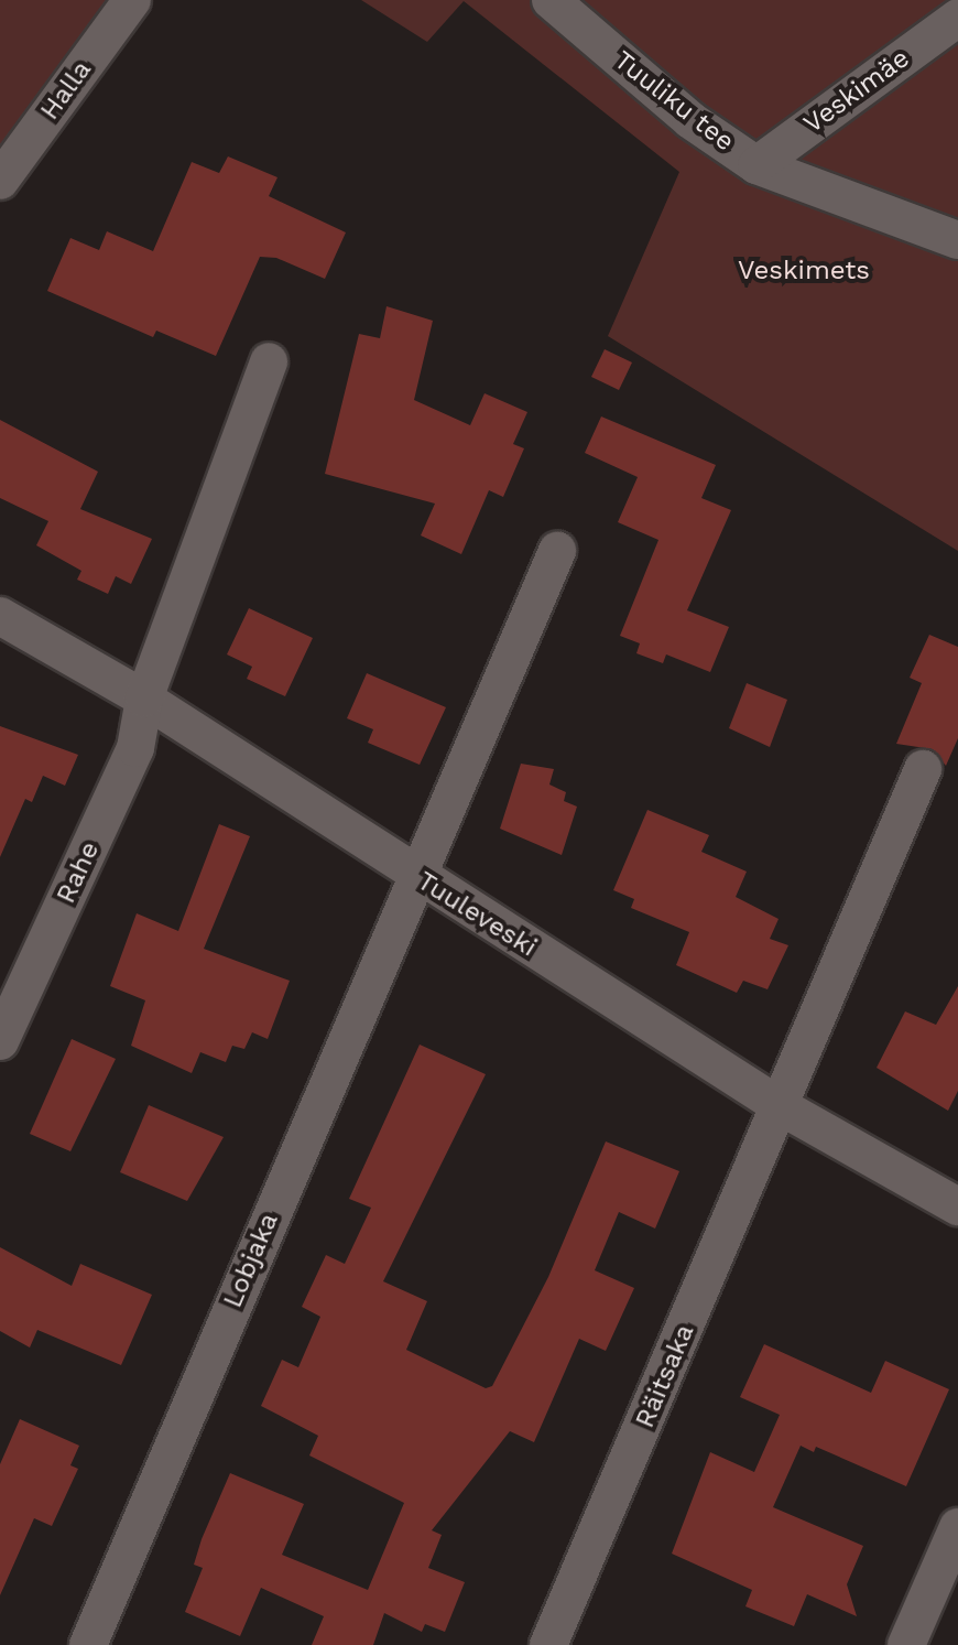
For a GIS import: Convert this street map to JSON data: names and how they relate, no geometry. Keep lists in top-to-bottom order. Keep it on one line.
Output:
{"streets":{"street":["Halla","Veskimäe","Tuuliku tee","Rahe","Tuuleveski","Lobjaka","Räitsaka"]},"crossings":[["Veskimäe","Tuuliku tee"],["Rahe","Tuuleveski"],["Tuuleveski","Lobjaka"],["Tuuleveski","Räitsaka"]],"parks":["Veskimets"]}
